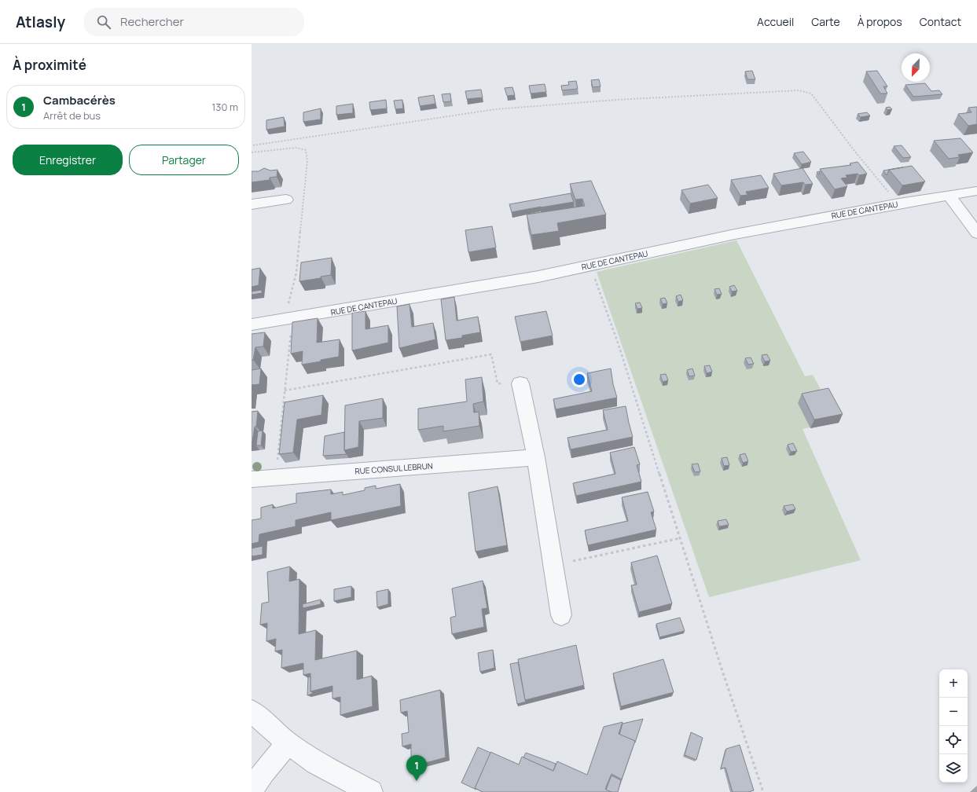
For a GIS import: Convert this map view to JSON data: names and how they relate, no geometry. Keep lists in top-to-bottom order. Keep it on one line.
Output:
{"streets":{"street":["RUE DE CANTEPAU","RUE CONSUL LEBRUN"]},"north":"bottom left","page":{"header":"Atlasly","search":"Rechercher","nav":["Accueil","Carte","À propos","Contact"],"heading":"À proximité","list":[{"mark":"1","name":"Cambacérès","note":"Arrêt de bus","value":"130 m"}],"buttons":["Enregistrer","Partager"],"map_buttons":["+","−"],"pins":"1"}}
